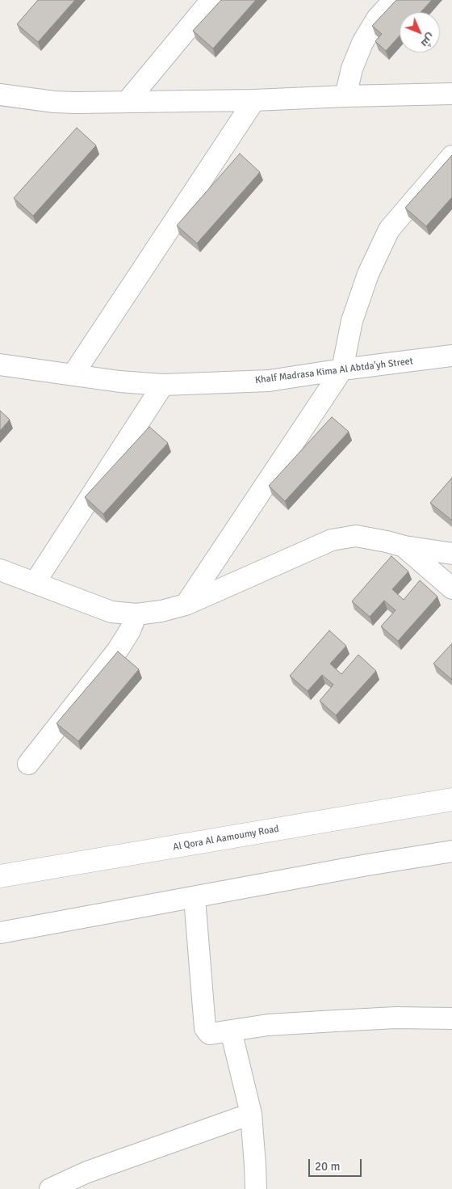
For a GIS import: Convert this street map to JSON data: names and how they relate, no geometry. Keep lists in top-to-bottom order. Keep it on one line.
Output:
{"streets":{"street":["Khalf Madrasa Kima Al Abtda'yh Street","Al Qora Al Aamoumy Road"]},"scale_bar":"20 m","north":"bottom right"}
